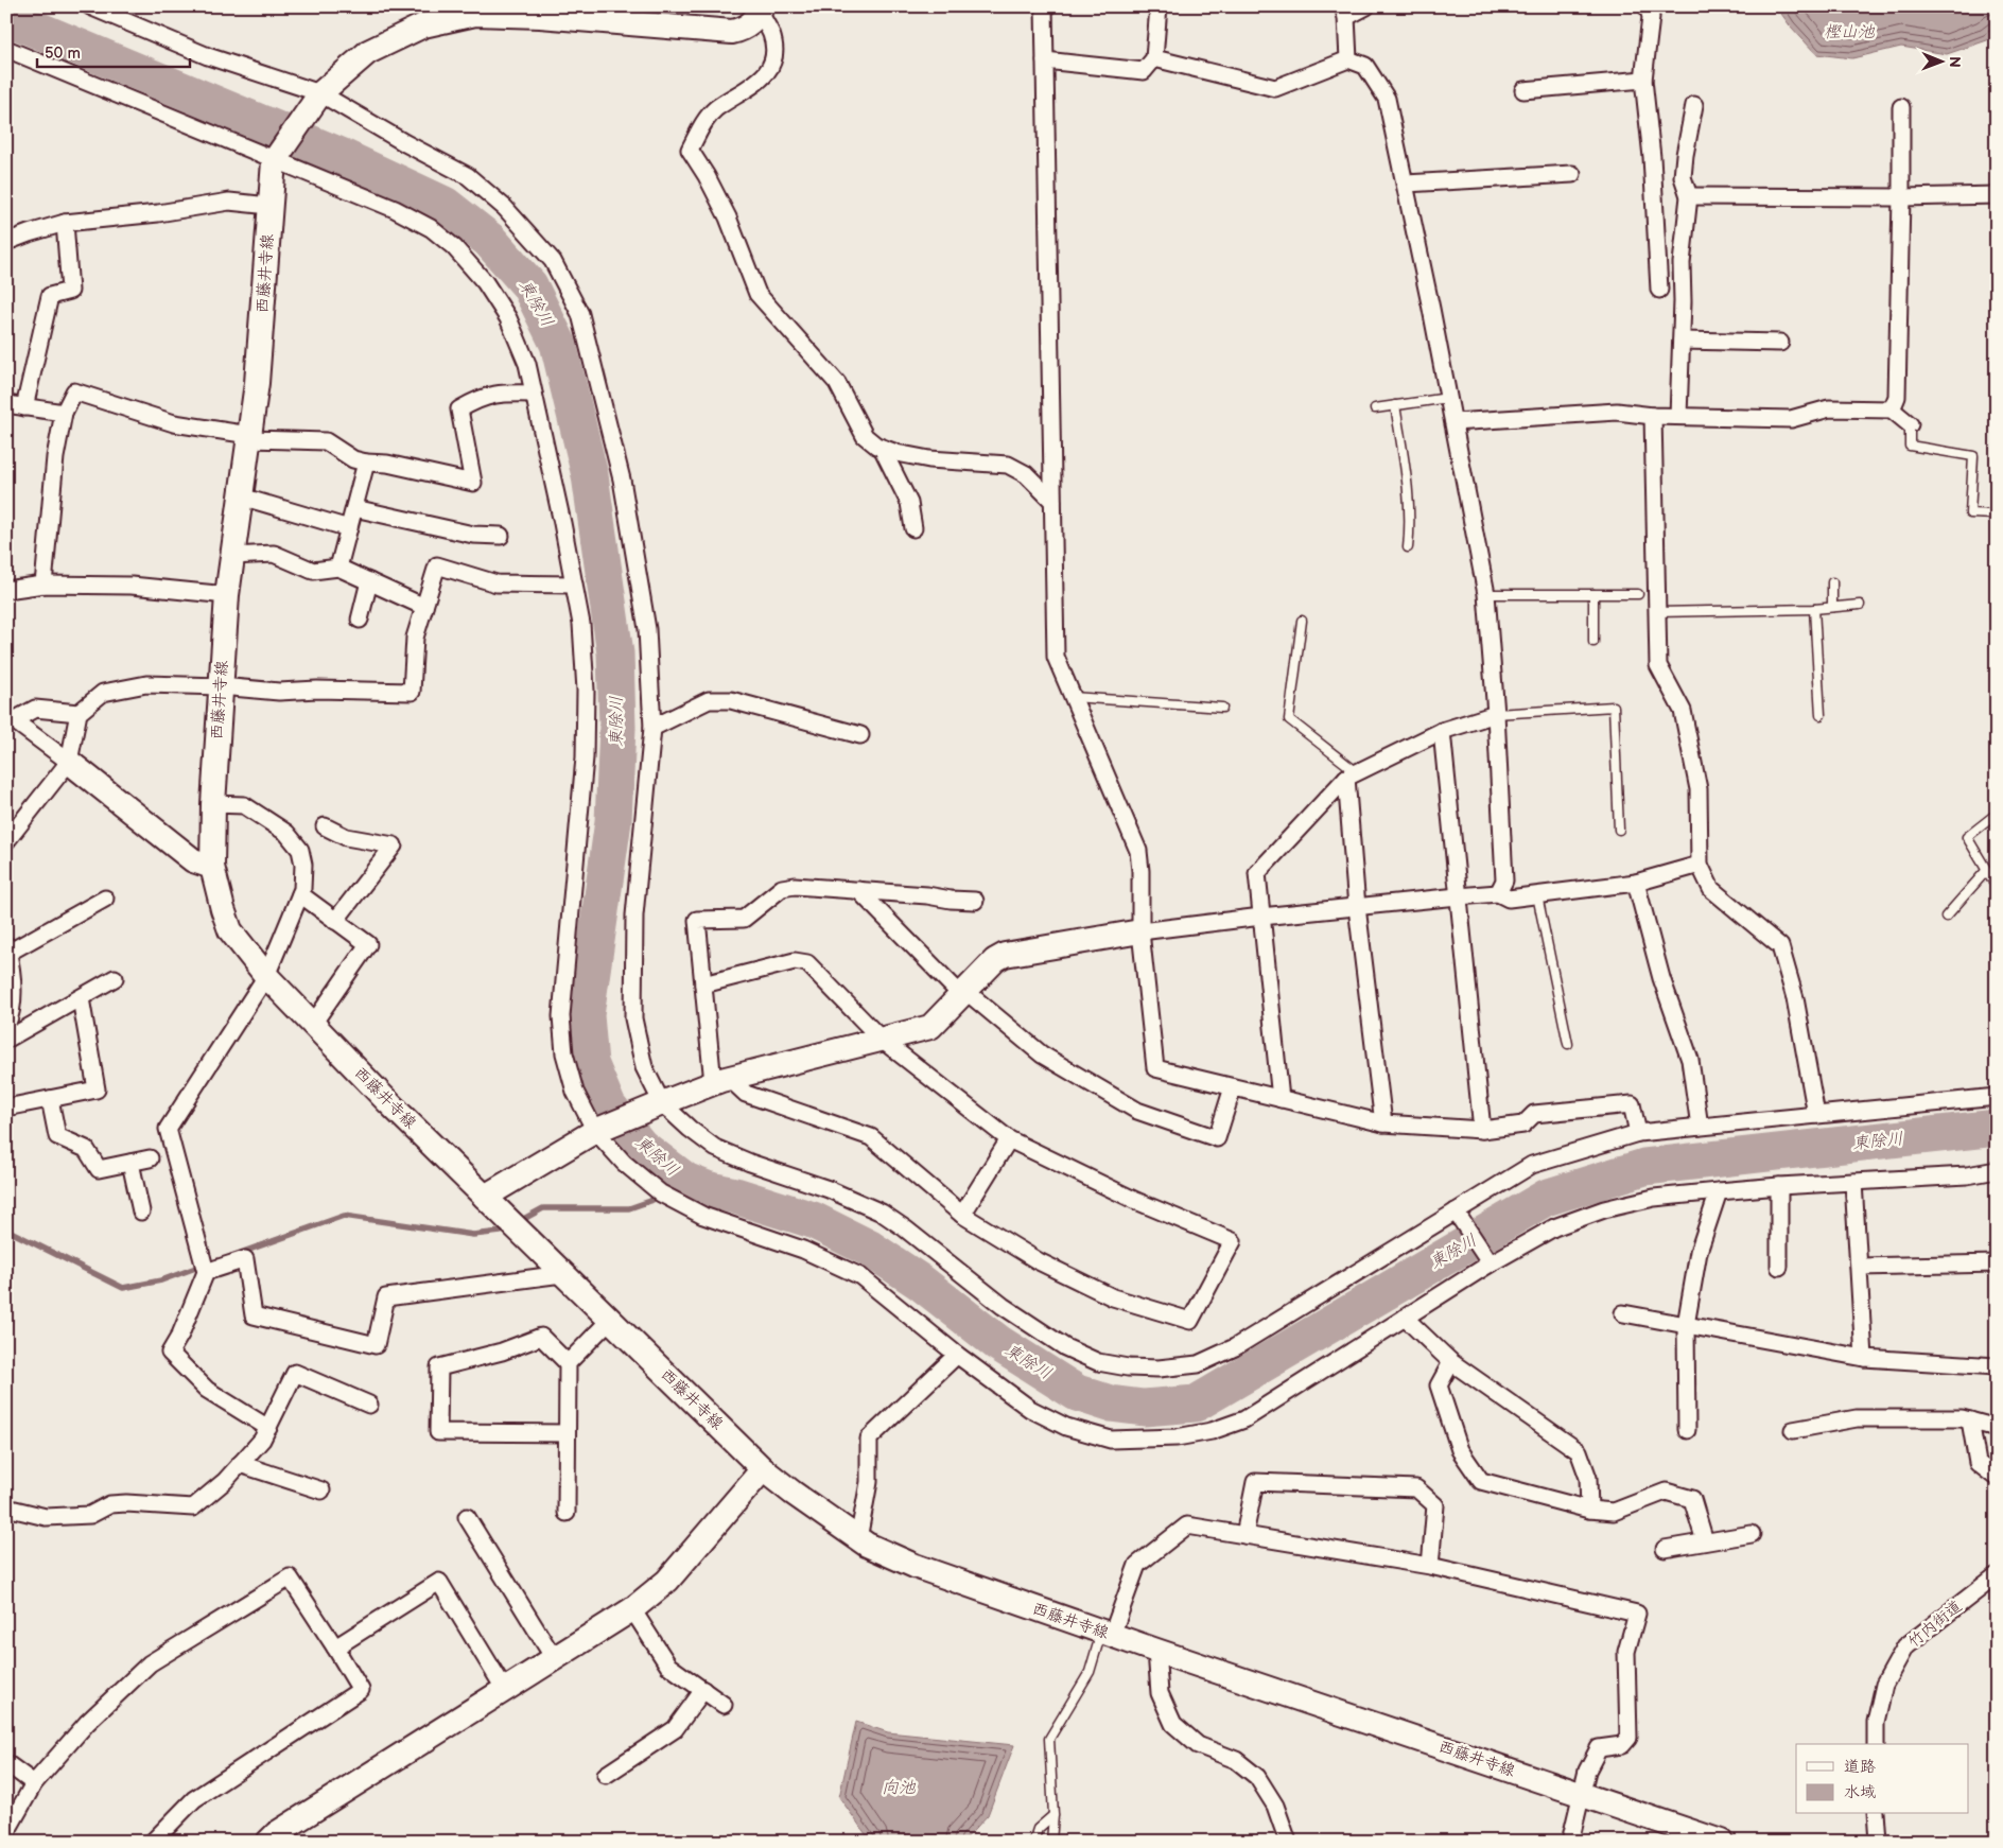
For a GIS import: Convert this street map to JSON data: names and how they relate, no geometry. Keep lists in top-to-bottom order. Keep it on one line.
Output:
{"streets":{"main road":["西藤井寺線"],"street":["竹内街道"]},"water":["樫山池","東除川","向池"],"legend":["道路","水域"],"scale_bar":"50 m","north":"right"}
